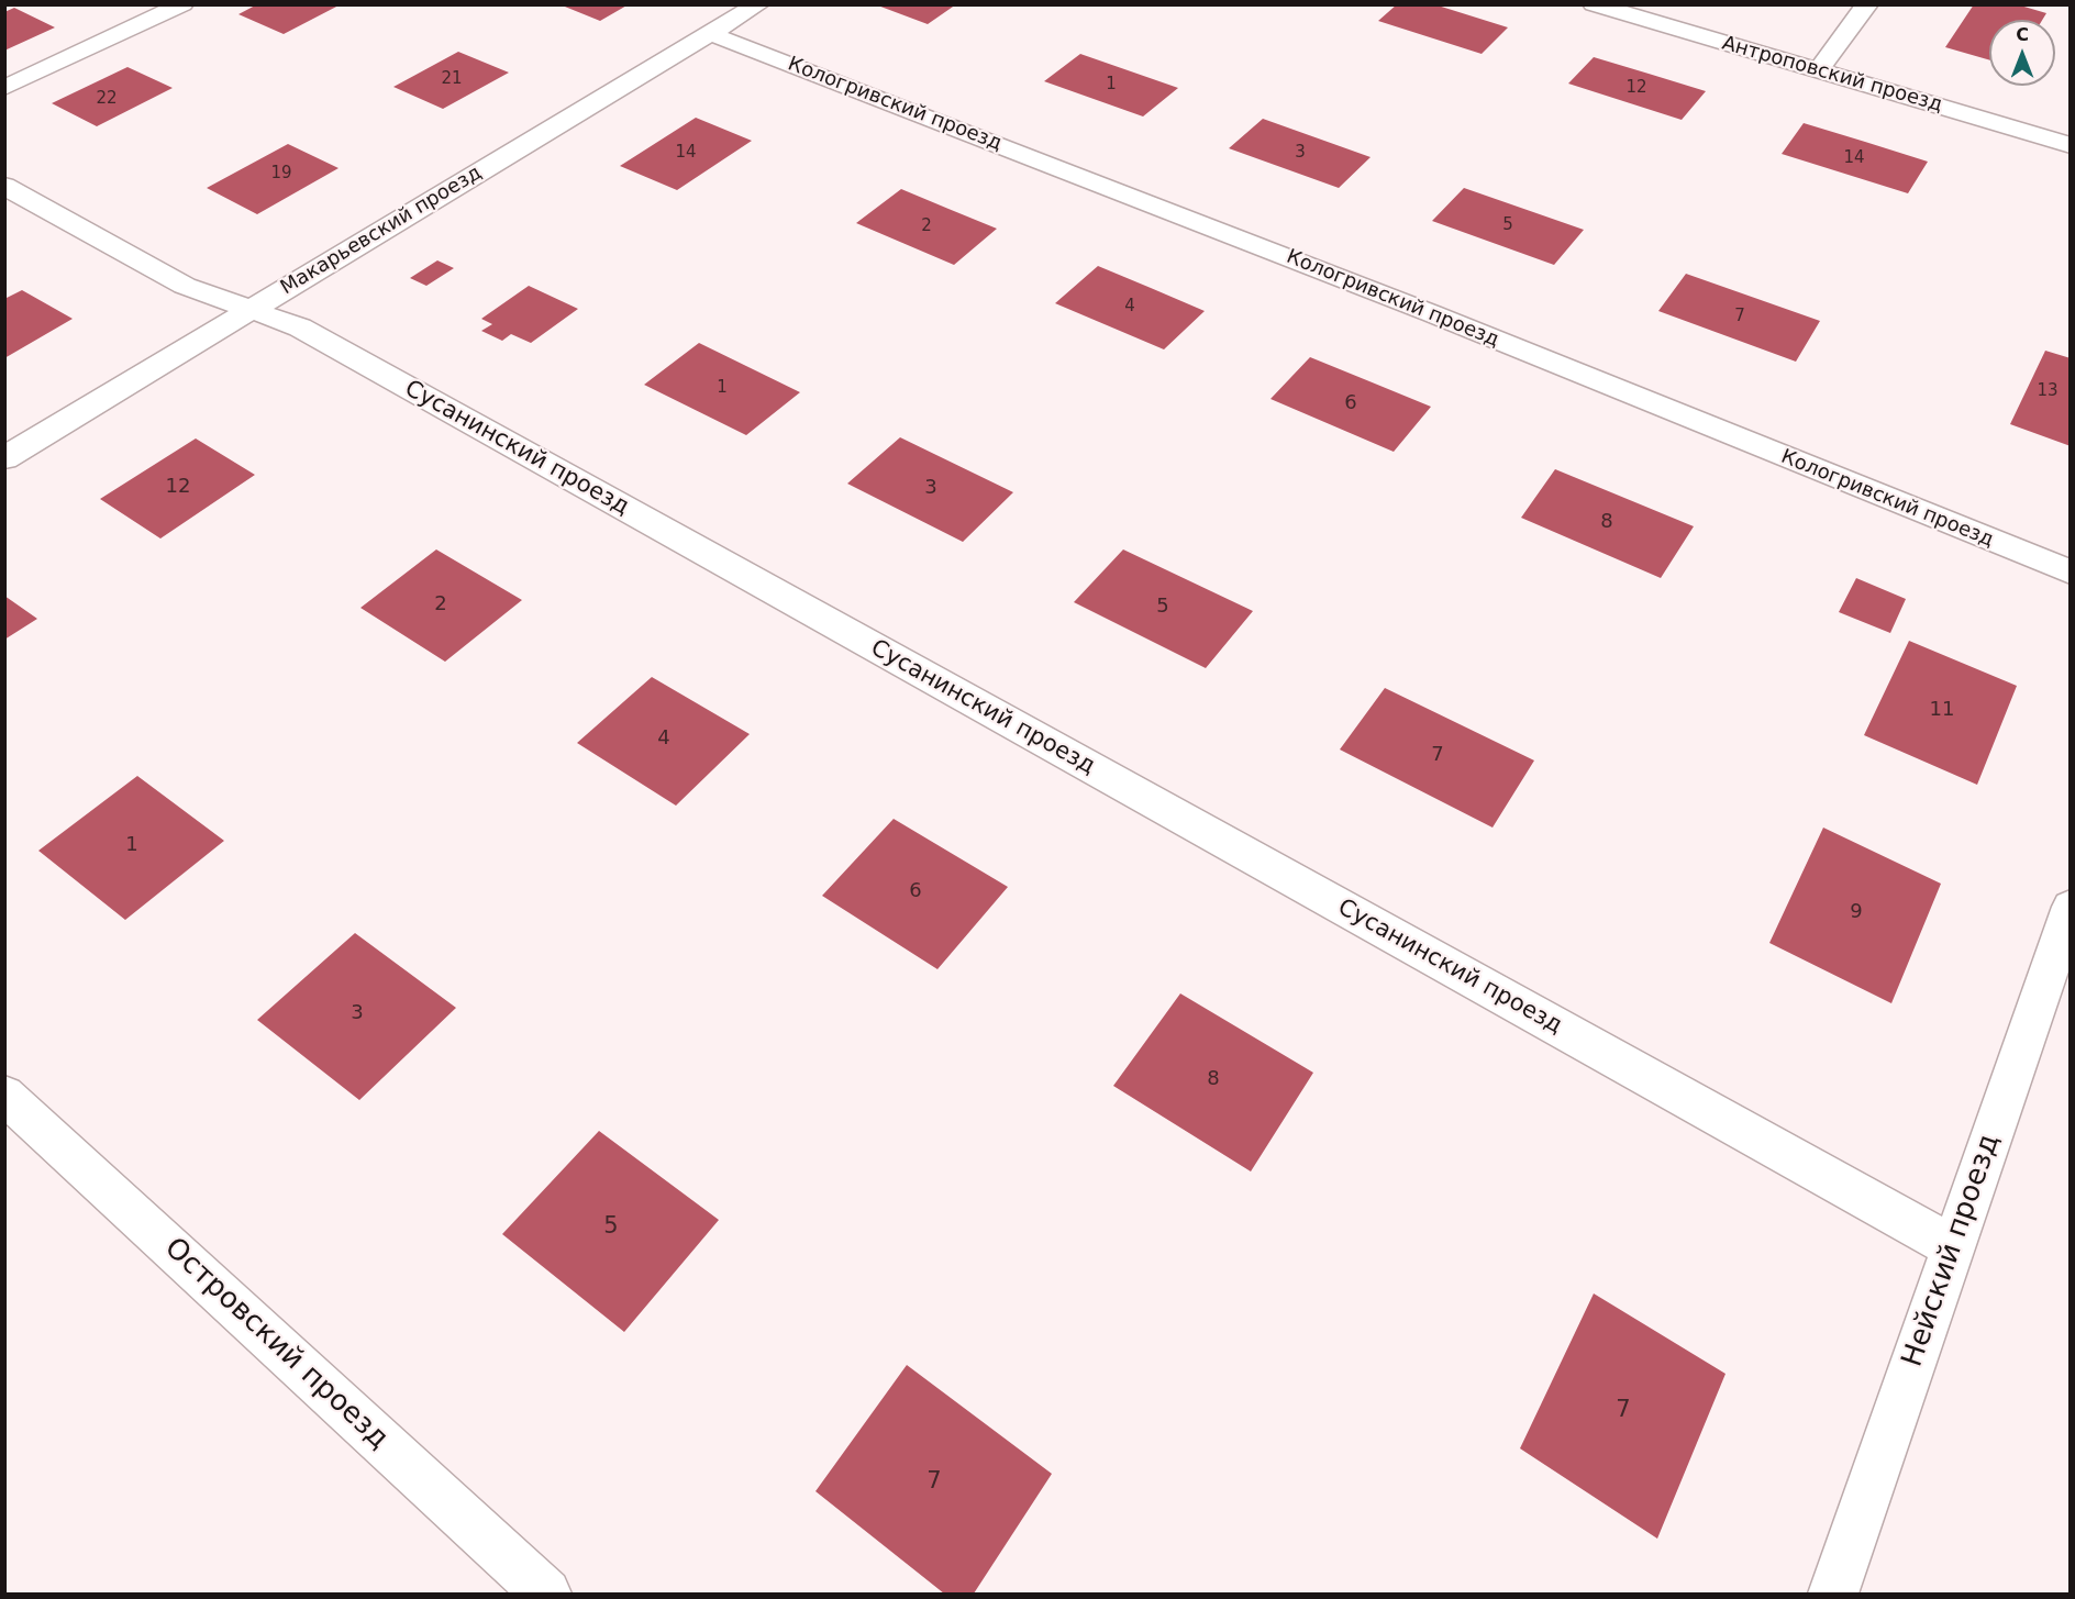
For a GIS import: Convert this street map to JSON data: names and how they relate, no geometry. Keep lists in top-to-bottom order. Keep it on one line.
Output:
{"streets":{"street":["Антроповский проезд","Кологривский проезд","Макарьевский проезд","Сусанинский проезд","Нейский проезд","Островский проезд"]},"crossings":[["Кологривский проезд","Макарьевский проезд"],["Макарьевский проезд","Сусанинский проезд"],["Сусанинский проезд","Нейский проезд"]],"house_numbers":["21","1","12","22","14","3","14","19","5","2","4","7","1","13","6","12","3","8","2","5","11","4","7","1","6","9","3","8","5","7","7"],"north":"top"}
